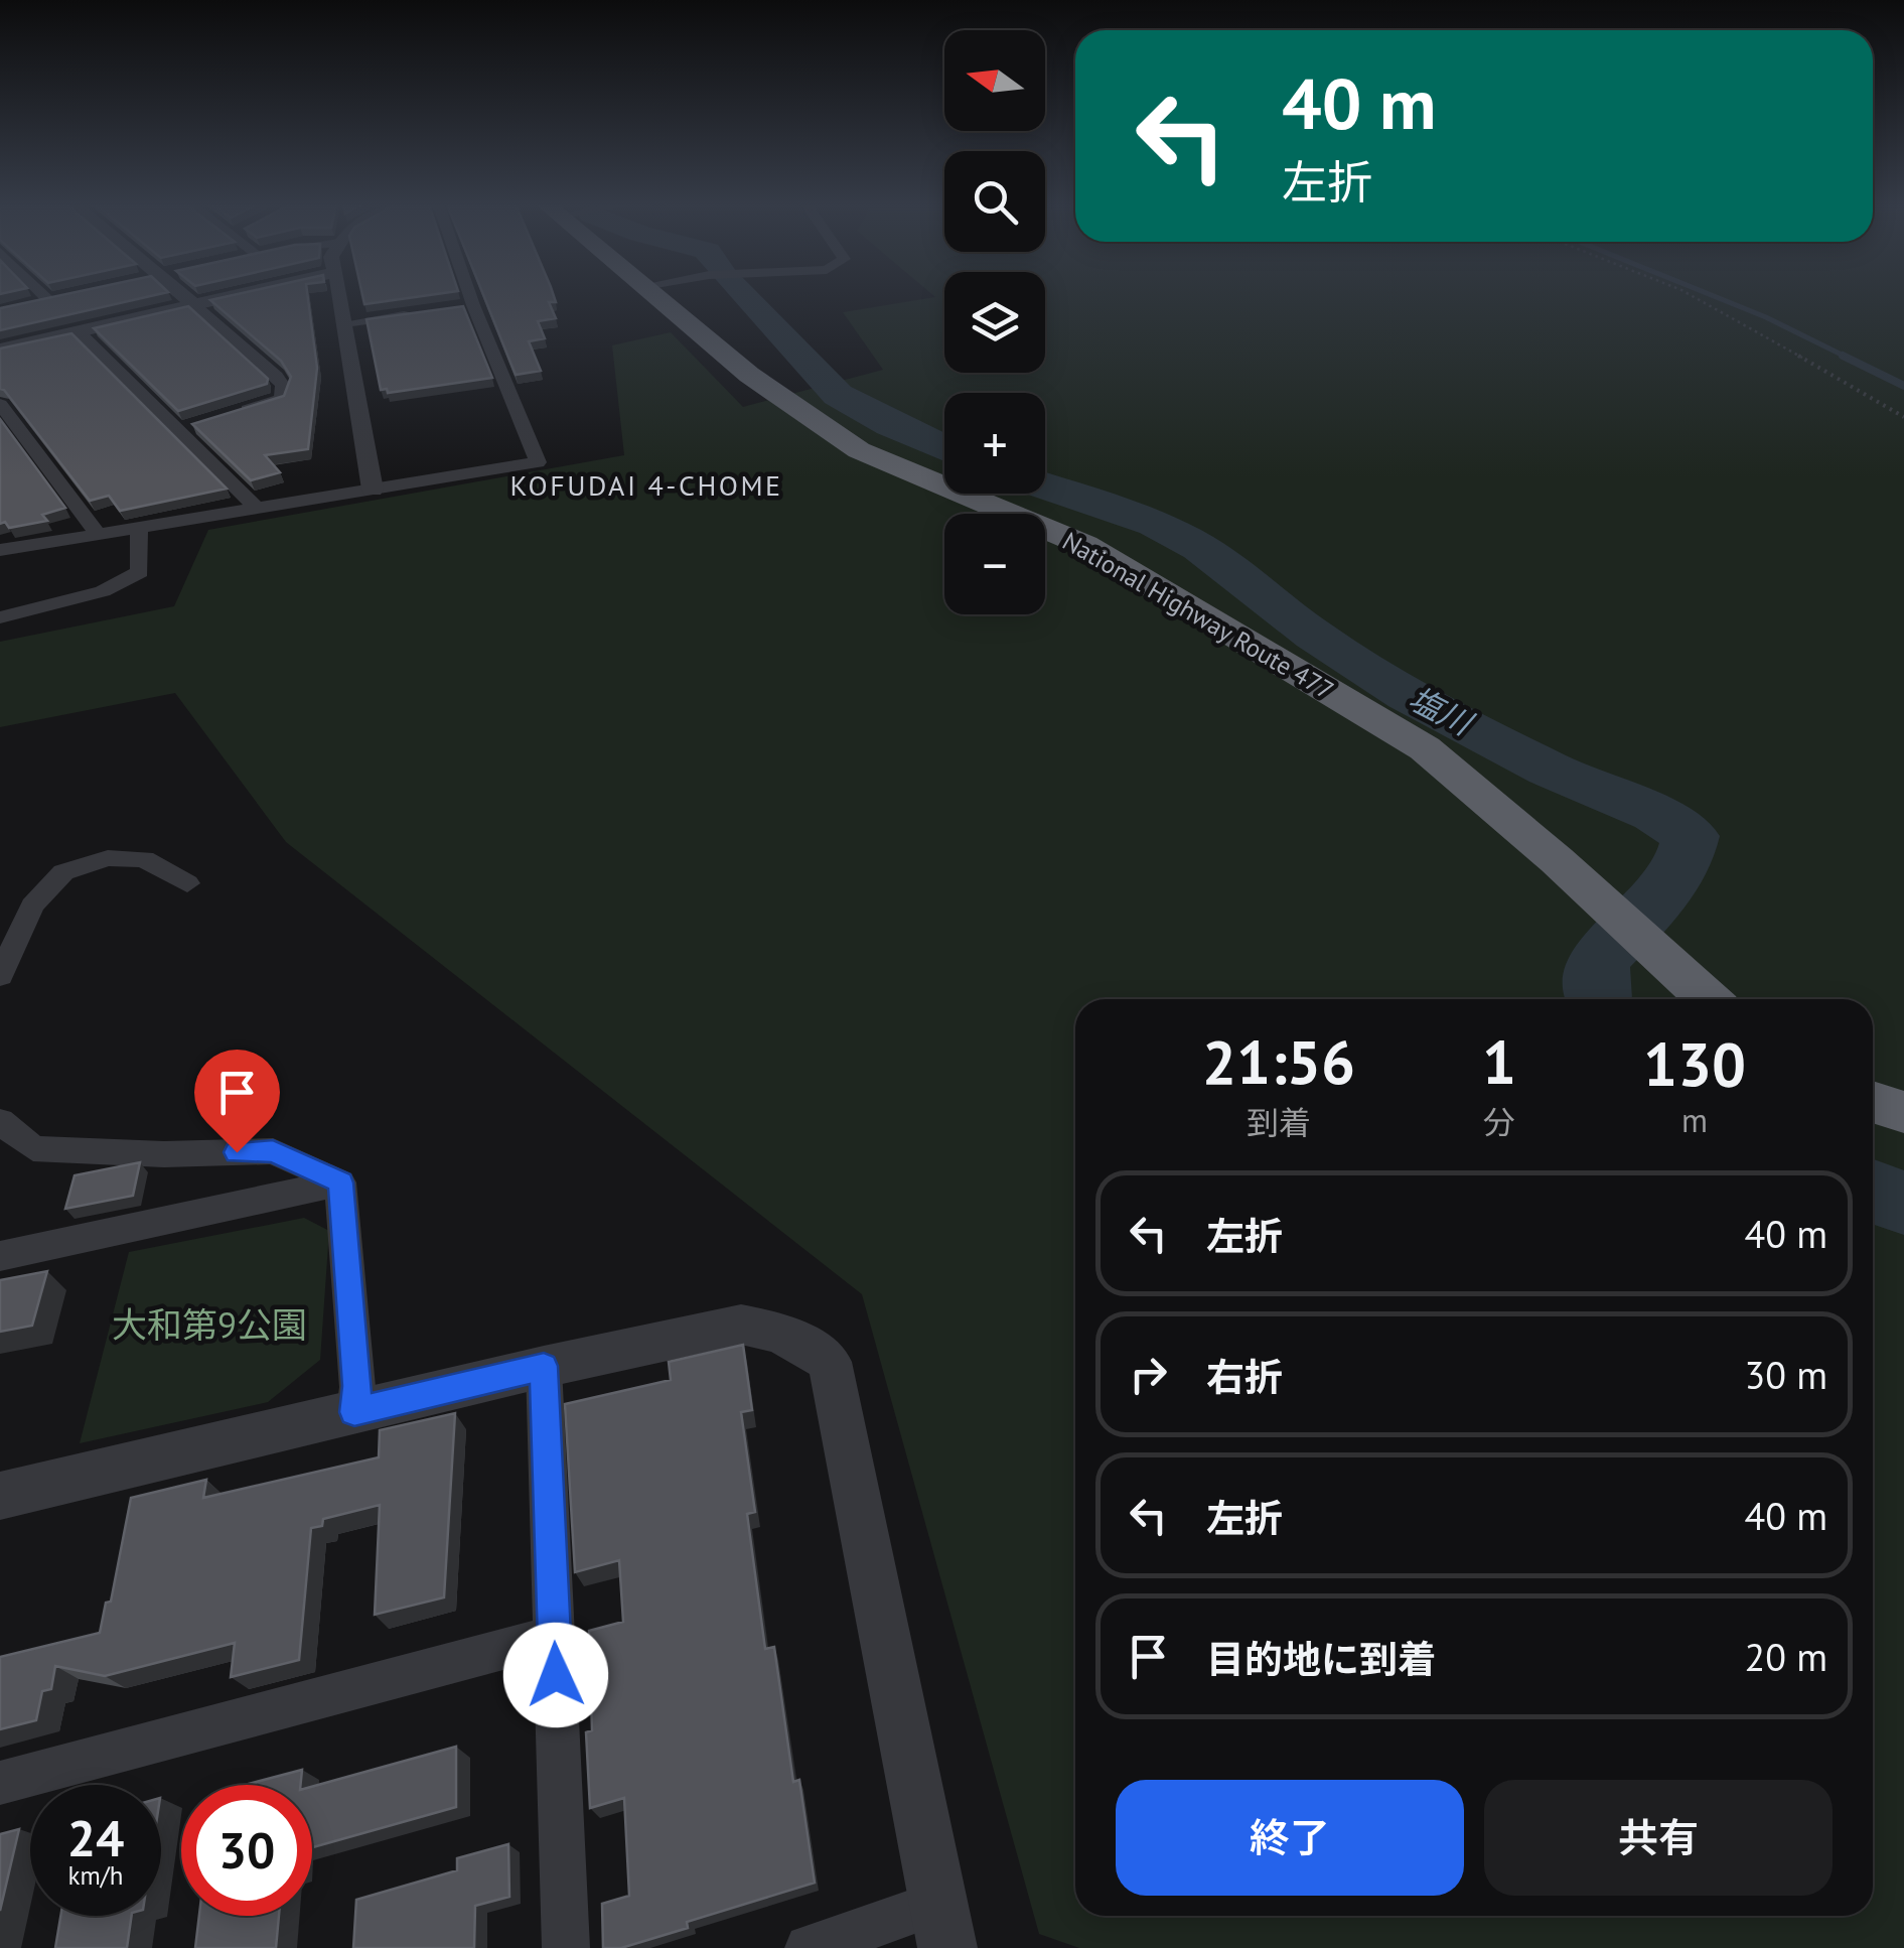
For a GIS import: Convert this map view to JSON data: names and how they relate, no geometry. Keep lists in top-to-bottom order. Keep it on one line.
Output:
{"streets":{"highway":["National Highway Route 477"]},"districts":["KOFUDAI 4-CHOME"],"water":["塩川"],"parks":["大和第9公園"],"north":"left","page":{"map_buttons":["+","−"],"turn":["40 m","左折"],"eta":["21:56","到着","1","分","130","m"],"list":[{"name":"左折","value":"40 m"},{"name":"右折","value":"30 m"},{"name":"左折","value":"40 m"},{"name":"目的地に到着","value":"20 m"}],"buttons":["終了","共有"],"speed":"24 km/h","limit":"30"}}
